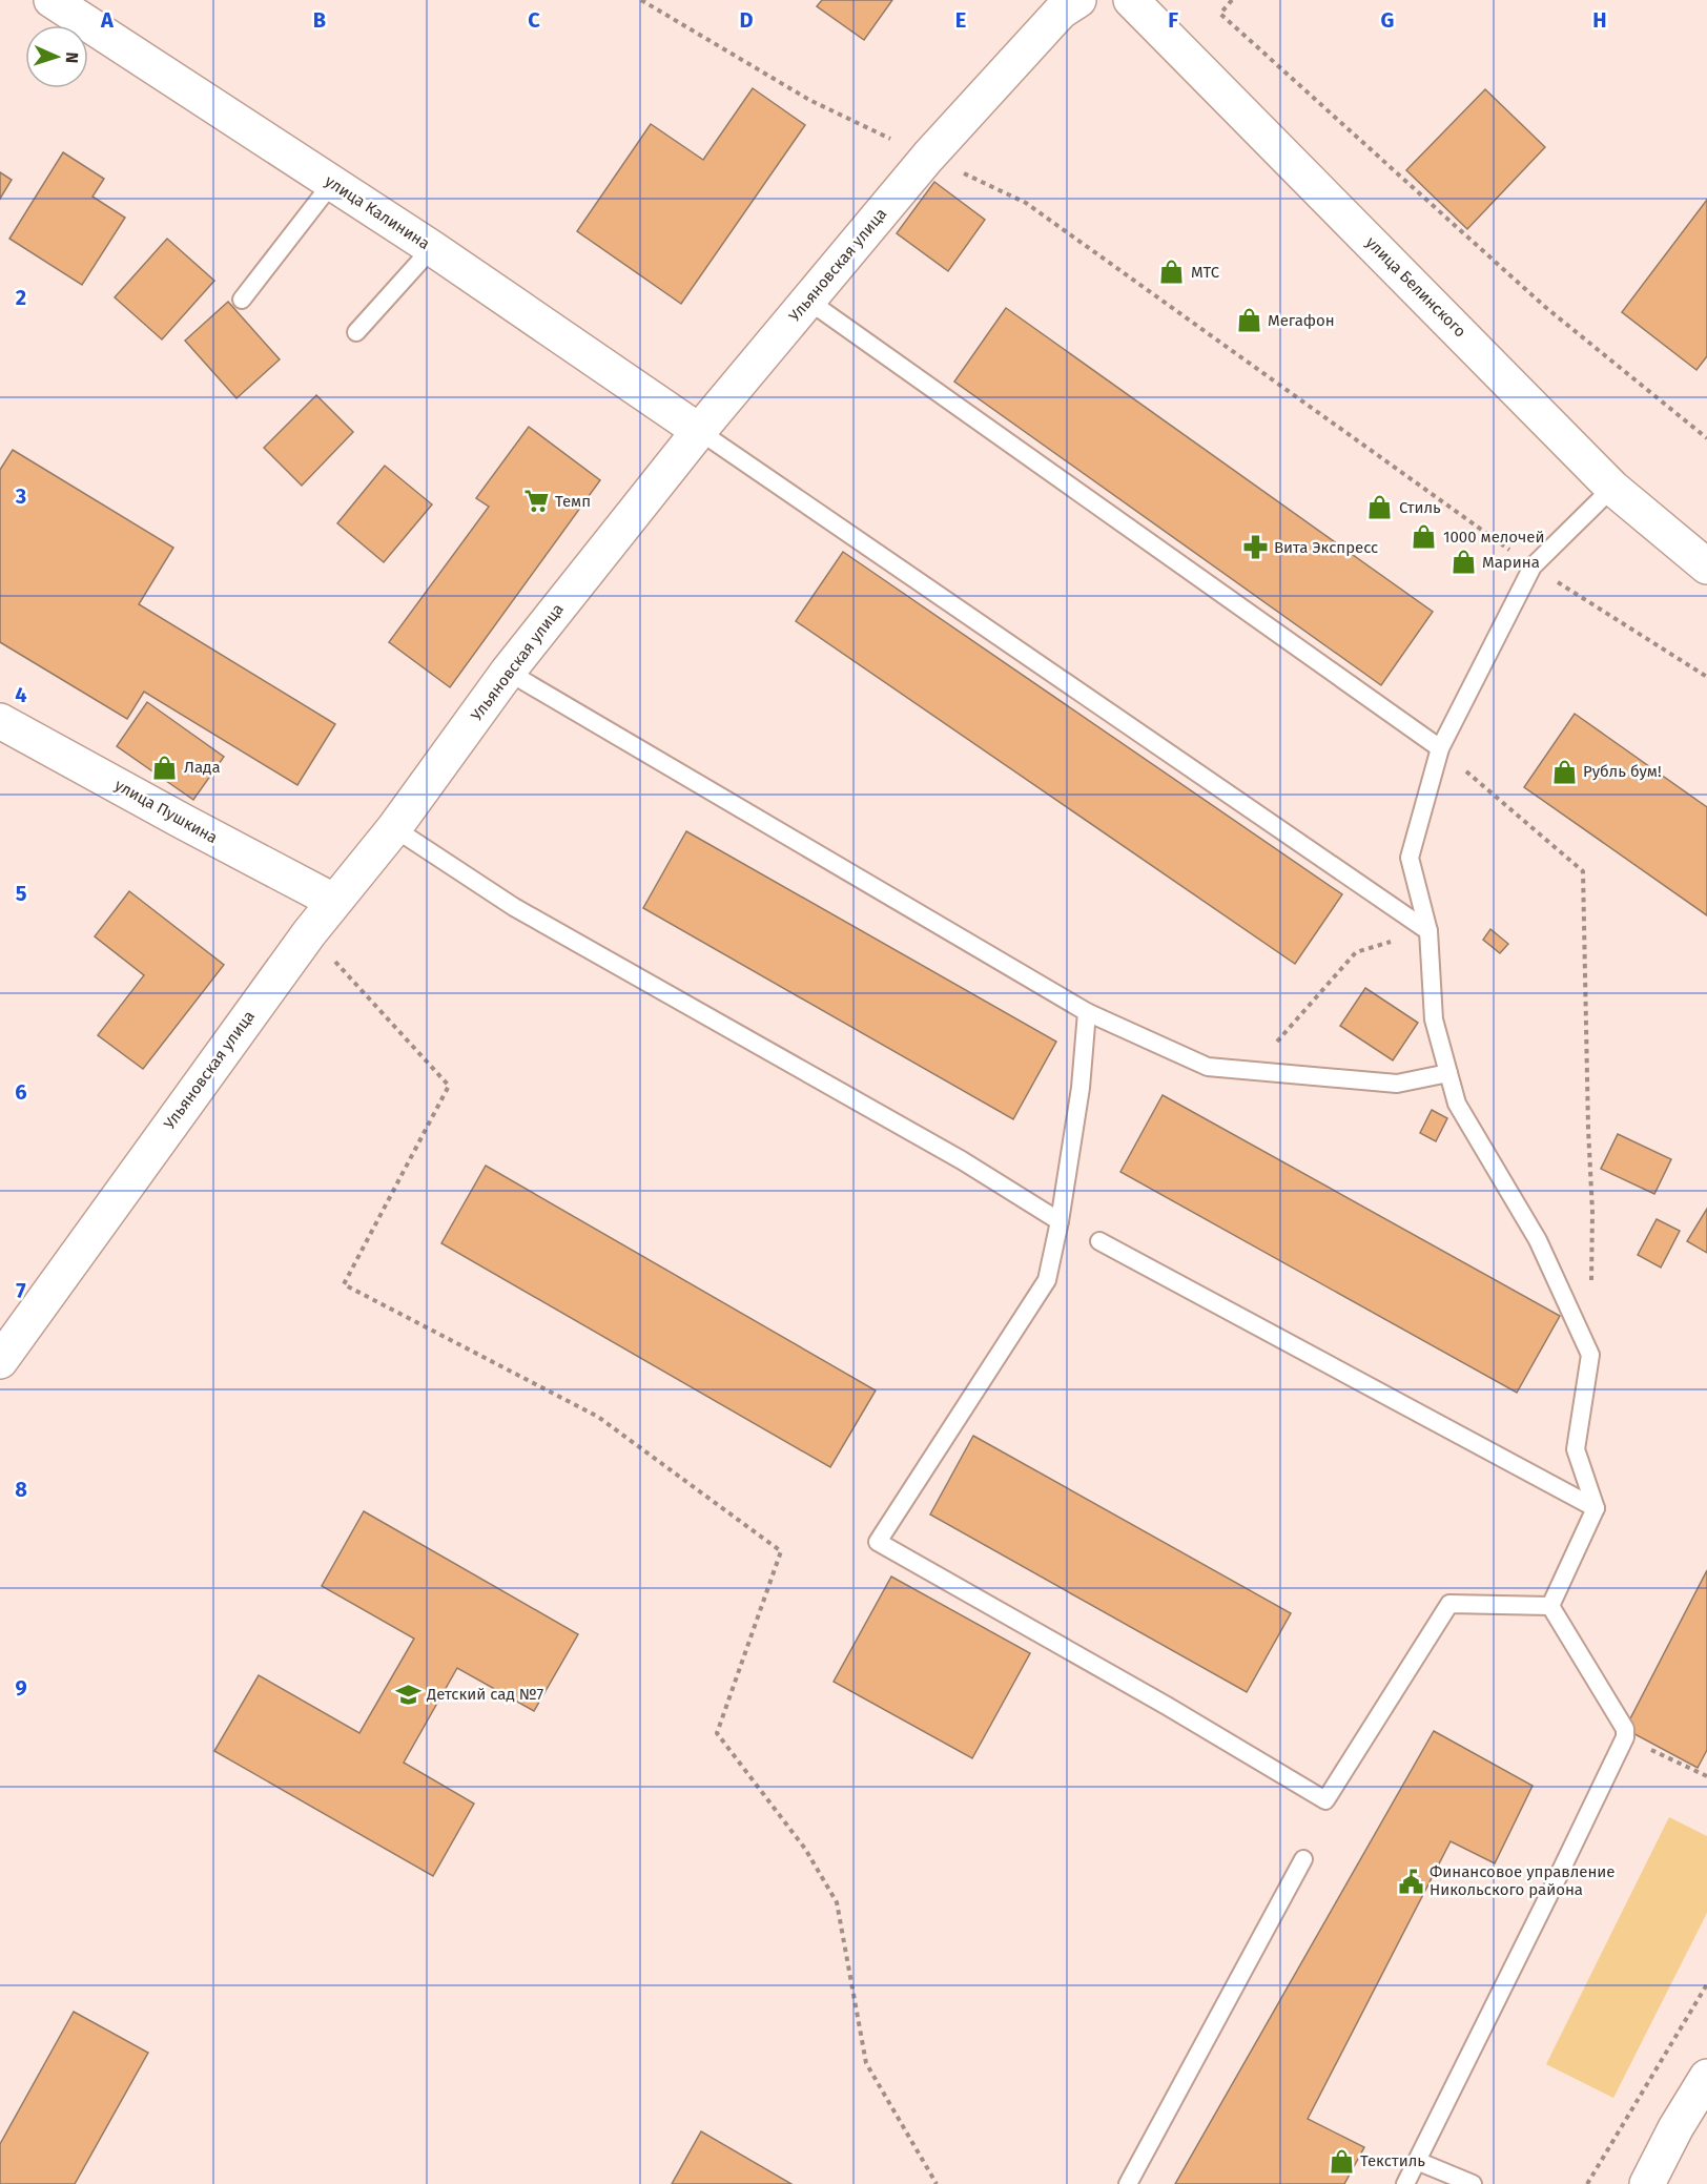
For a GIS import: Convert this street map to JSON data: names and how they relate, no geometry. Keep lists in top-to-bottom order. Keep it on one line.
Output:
{"streets":{"street":["улица Калинина","Ульяновская улица","улица Белинского","улица Пушкина"]},"crossings":[["улица Калинина","Ульяновская улица"],["Ульяновская улица","улица Пушкина"]],"places":{"shop":["МТС","Мегафон","Стиль","1000 мелочей","Марина","Лада","Рубль бум!","Текстиль"],"supermarket":["Темп"],"pharmacy":["Вита Экспресс"],"school or university":["Детский сад №7"],"public building":["Финансовое управление Никольского района"]},"north":"right","grid":{"columns":["A","B","C","D","E","F","G","H"],"rows":["2","3","4","5","6","7","8","9"]}}
